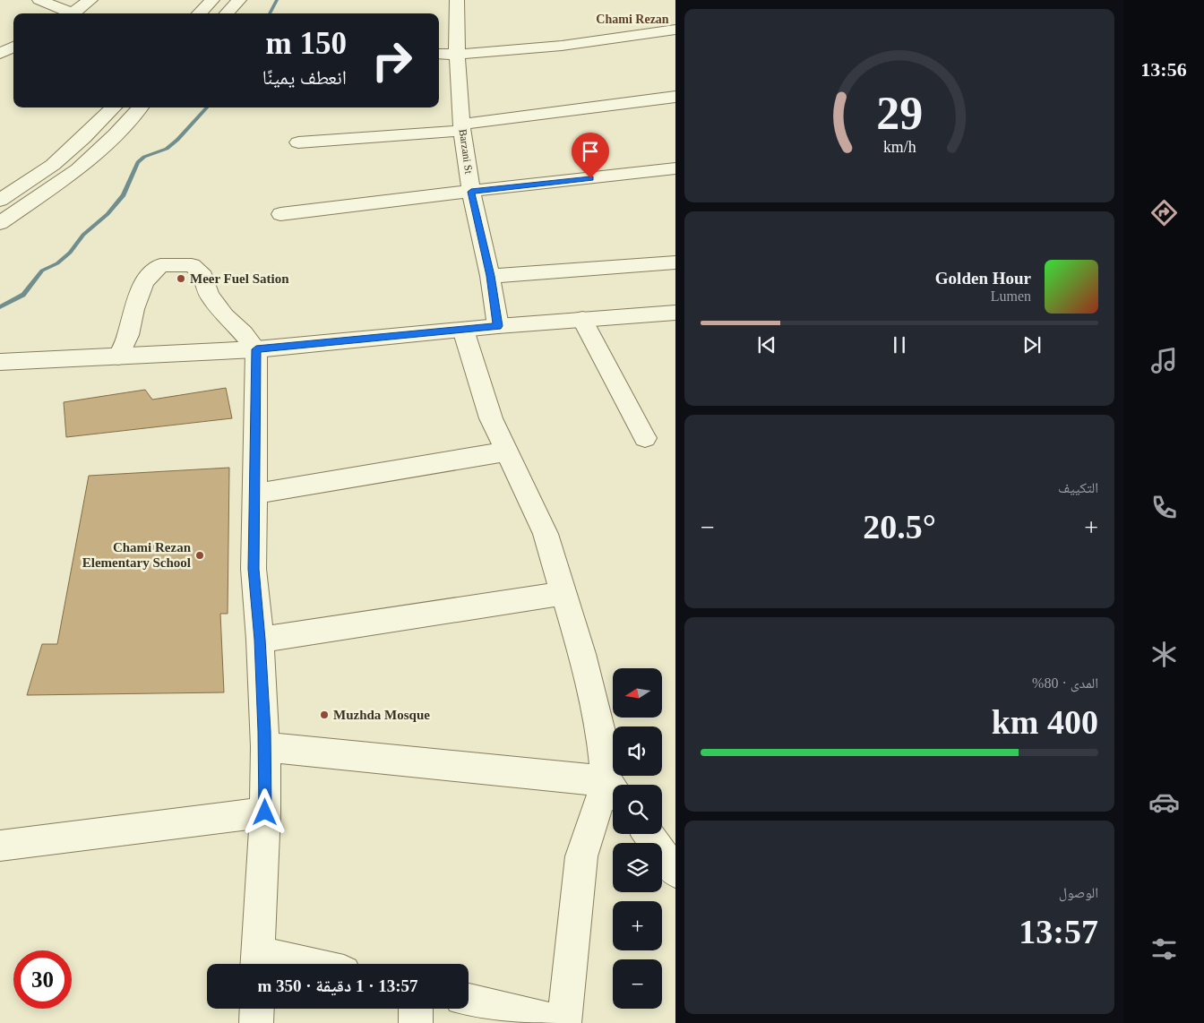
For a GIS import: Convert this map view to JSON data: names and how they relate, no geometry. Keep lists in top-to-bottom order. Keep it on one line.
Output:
{"streets":{"street":["Barzani St"]},"districts":["Chami Rezan"],"places":["Meer Fuel Sation","Chami Rezan Elementary School","Muzhda Mosque"],"north":"left","page":{"tabs":"13:56","turn":["150 m","انعطف يمينًا"],"song":["Golden Hour","Lumen"],"tile":["التكييف",["المدى · 80%","400 km"],["الوصول","13:57"]],"heat":["−","20.5°","+"],"map_buttons":["+","−"],"limit":"30","trip":"13:57 · 1 دقيقة · 350 m","gauge":["29","km/h"]}}
